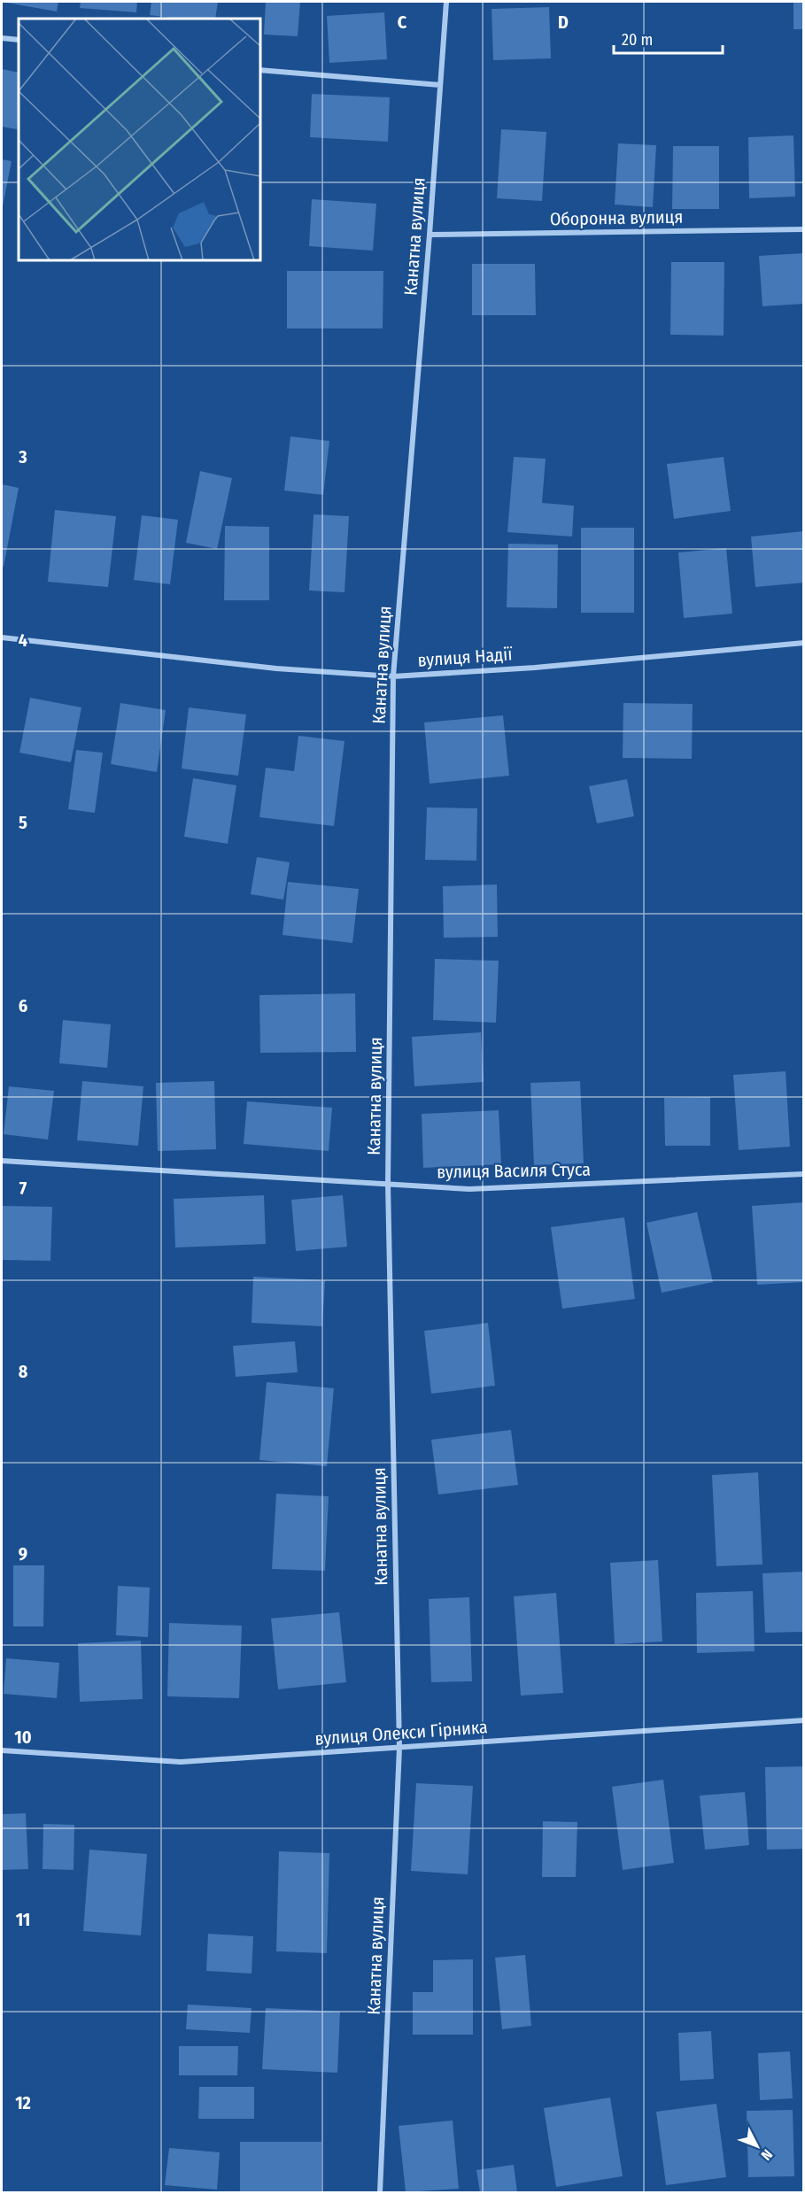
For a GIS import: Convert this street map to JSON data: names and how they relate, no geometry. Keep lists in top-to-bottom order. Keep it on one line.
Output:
{"streets":{"street":["Оборонна вулиця","Канатна вулиця","вулиця Надії","вулиця Василя Стуса","вулиця Олекси Гірника"]},"crossings":[["Оборонна вулиця","Канатна вулиця"],["Канатна вулиця","вулиця Надії"],["Канатна вулиця","вулиця Василя Стуса"],["Канатна вулиця","вулиця Олекси Гірника"]],"scale_bar":"20 m","north":"bottom right","grid":{"columns":["C","D"],"rows":["3","4","5","6","7","8","9","10","11","12"]}}
